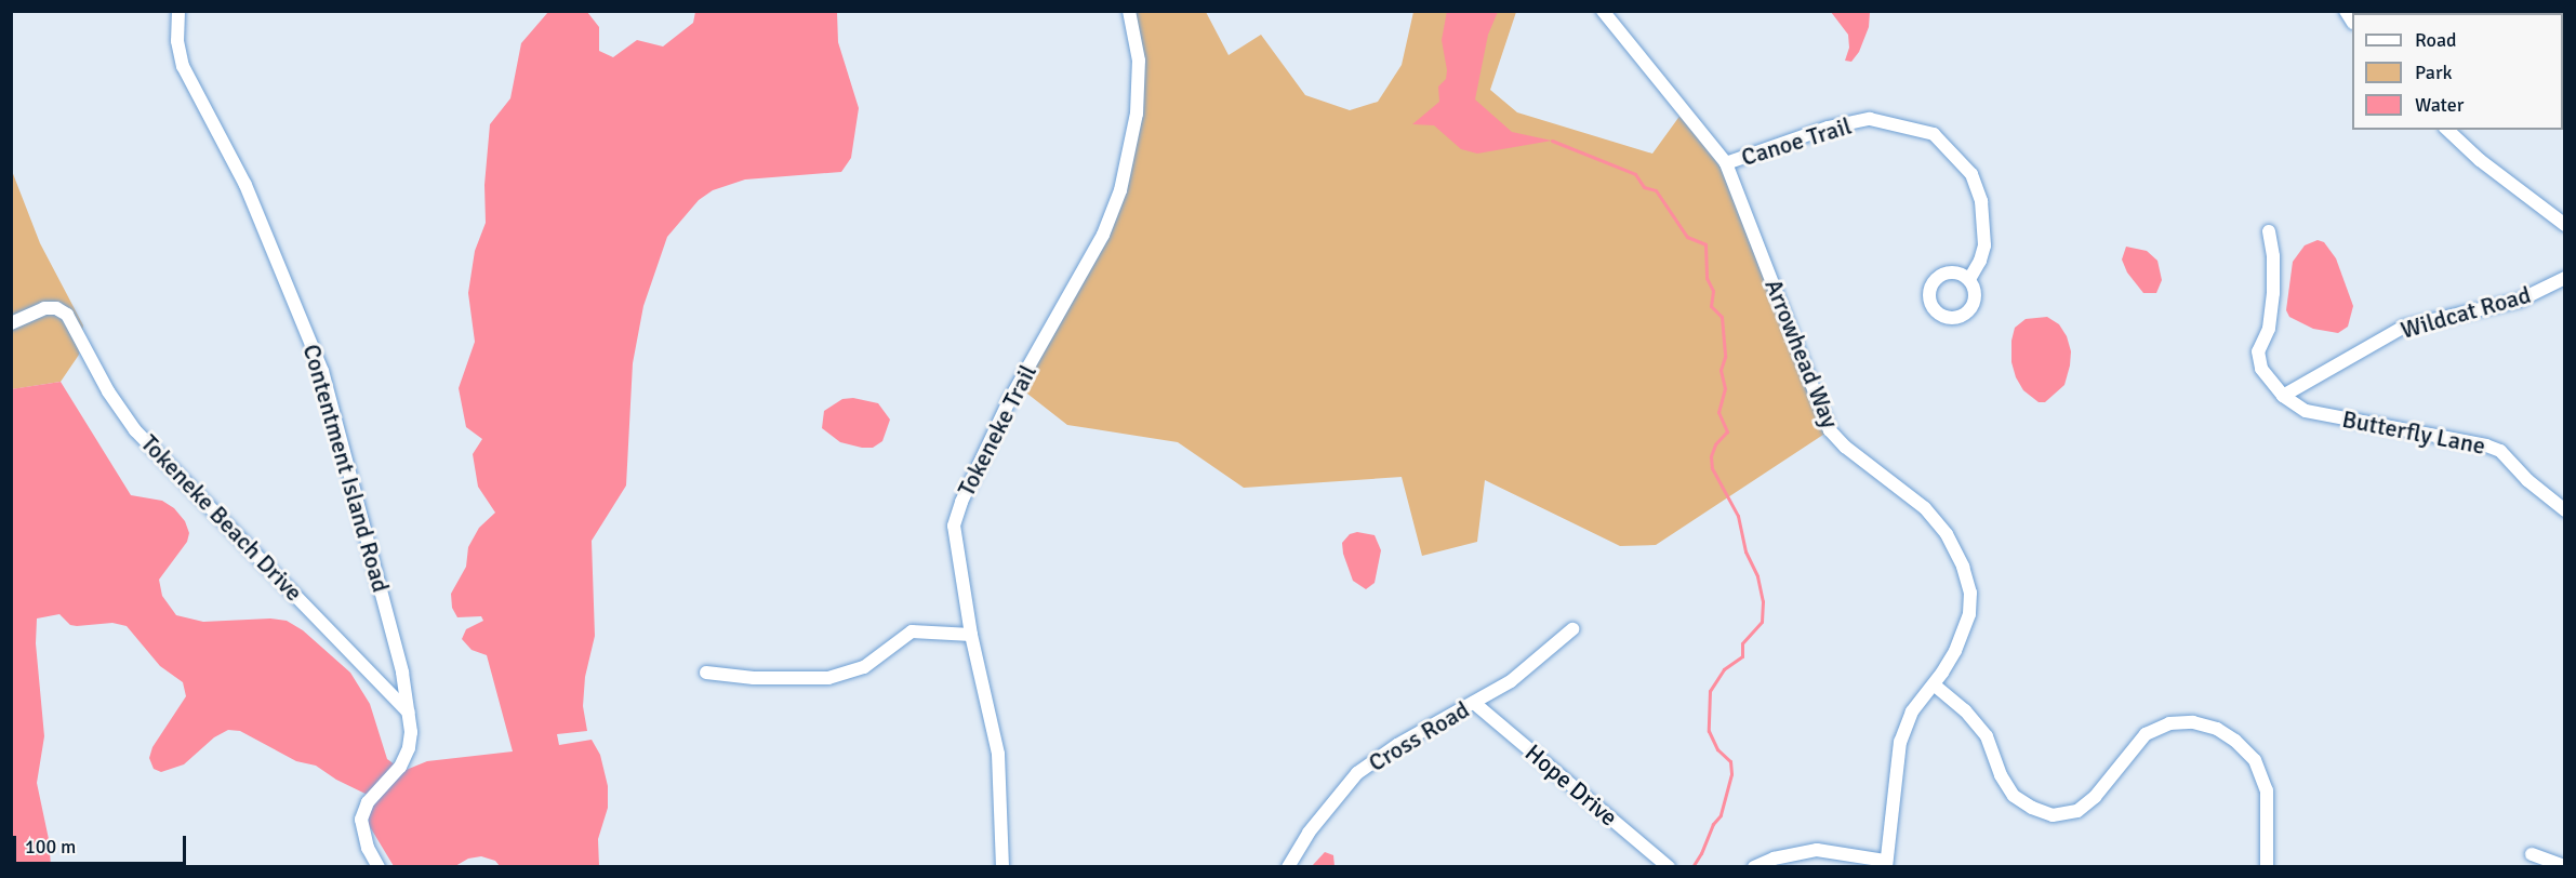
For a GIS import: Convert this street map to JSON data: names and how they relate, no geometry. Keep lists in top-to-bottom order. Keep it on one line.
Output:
{"streets":{"street":["Canoe Trail","Wildcat Road","Arrowhead Way","Tokeneke Trail","Butterfly Lane","Contentment Island Road","Tokeneke Beach Drive","Cross Road","Hope Drive"]},"crossings":[["Canoe Trail","Arrowhead Way"],["Wildcat Road","Butterfly Lane"],["Contentment Island Road","Tokeneke Beach Drive"],["Cross Road","Hope Drive"]],"legend":["Road","Park","Water"],"scale_bar":"100 m"}
